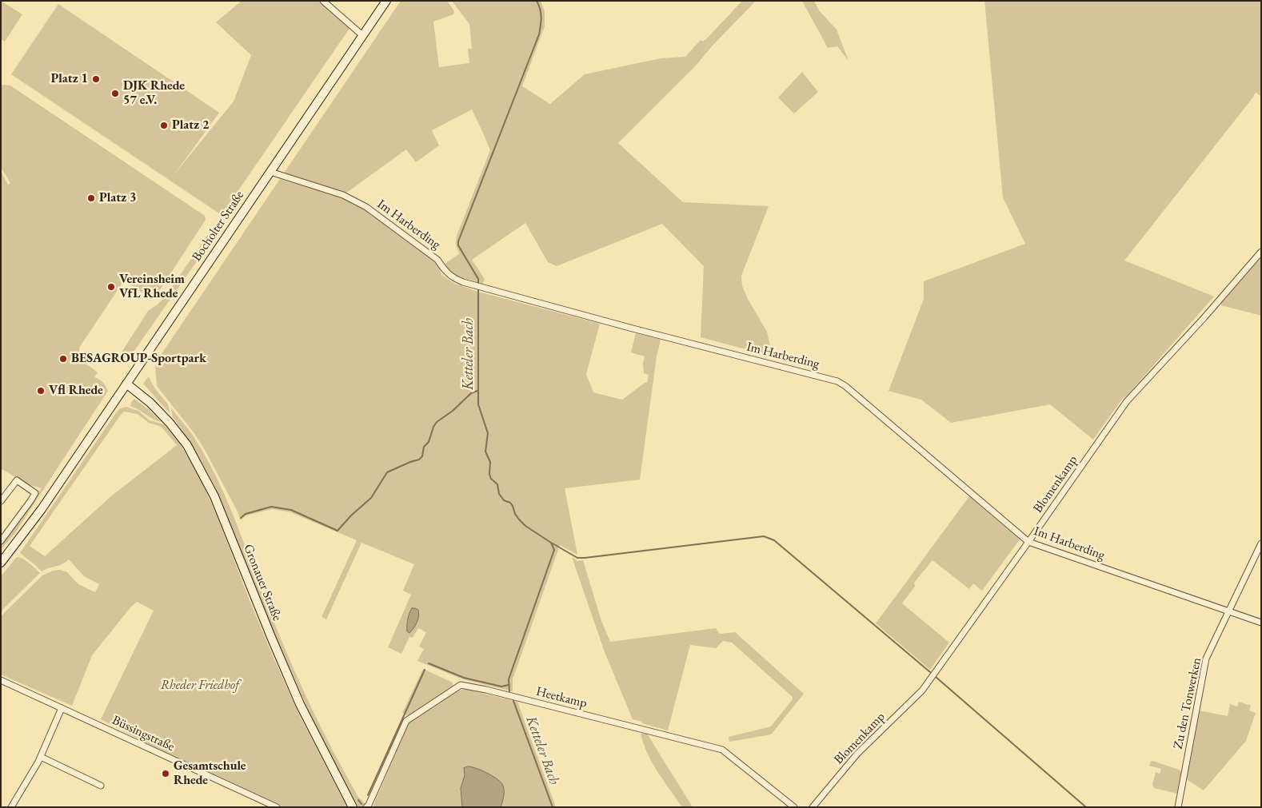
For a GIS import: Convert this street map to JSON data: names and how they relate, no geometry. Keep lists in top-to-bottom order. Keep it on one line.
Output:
{"streets":{"main road":["Bocholter Straße","Gronauer Straße"],"street":["Im Harberding","Blomenkamp","Heetkamp","Zu den Tonwerken","Büssingstraße"]},"crossings":[["Im Harberding","Bocholter Straße"],["Im Harberding","Blomenkamp"],["Im Harberding","Zu den Tonwerken"],["Bocholter Straße","Gronauer Straße"]],"water":["Ketteler Bach"],"parks":["Rheder Friedhof"],"places":["Platz 1","DJK Rhede 57 e.V.","Platz 2","Platz 3","Vereinsheim VfL Rhede","BESAGROUP-Sportpark","Vfl Rhede","Gesamtschule Rhede"]}
